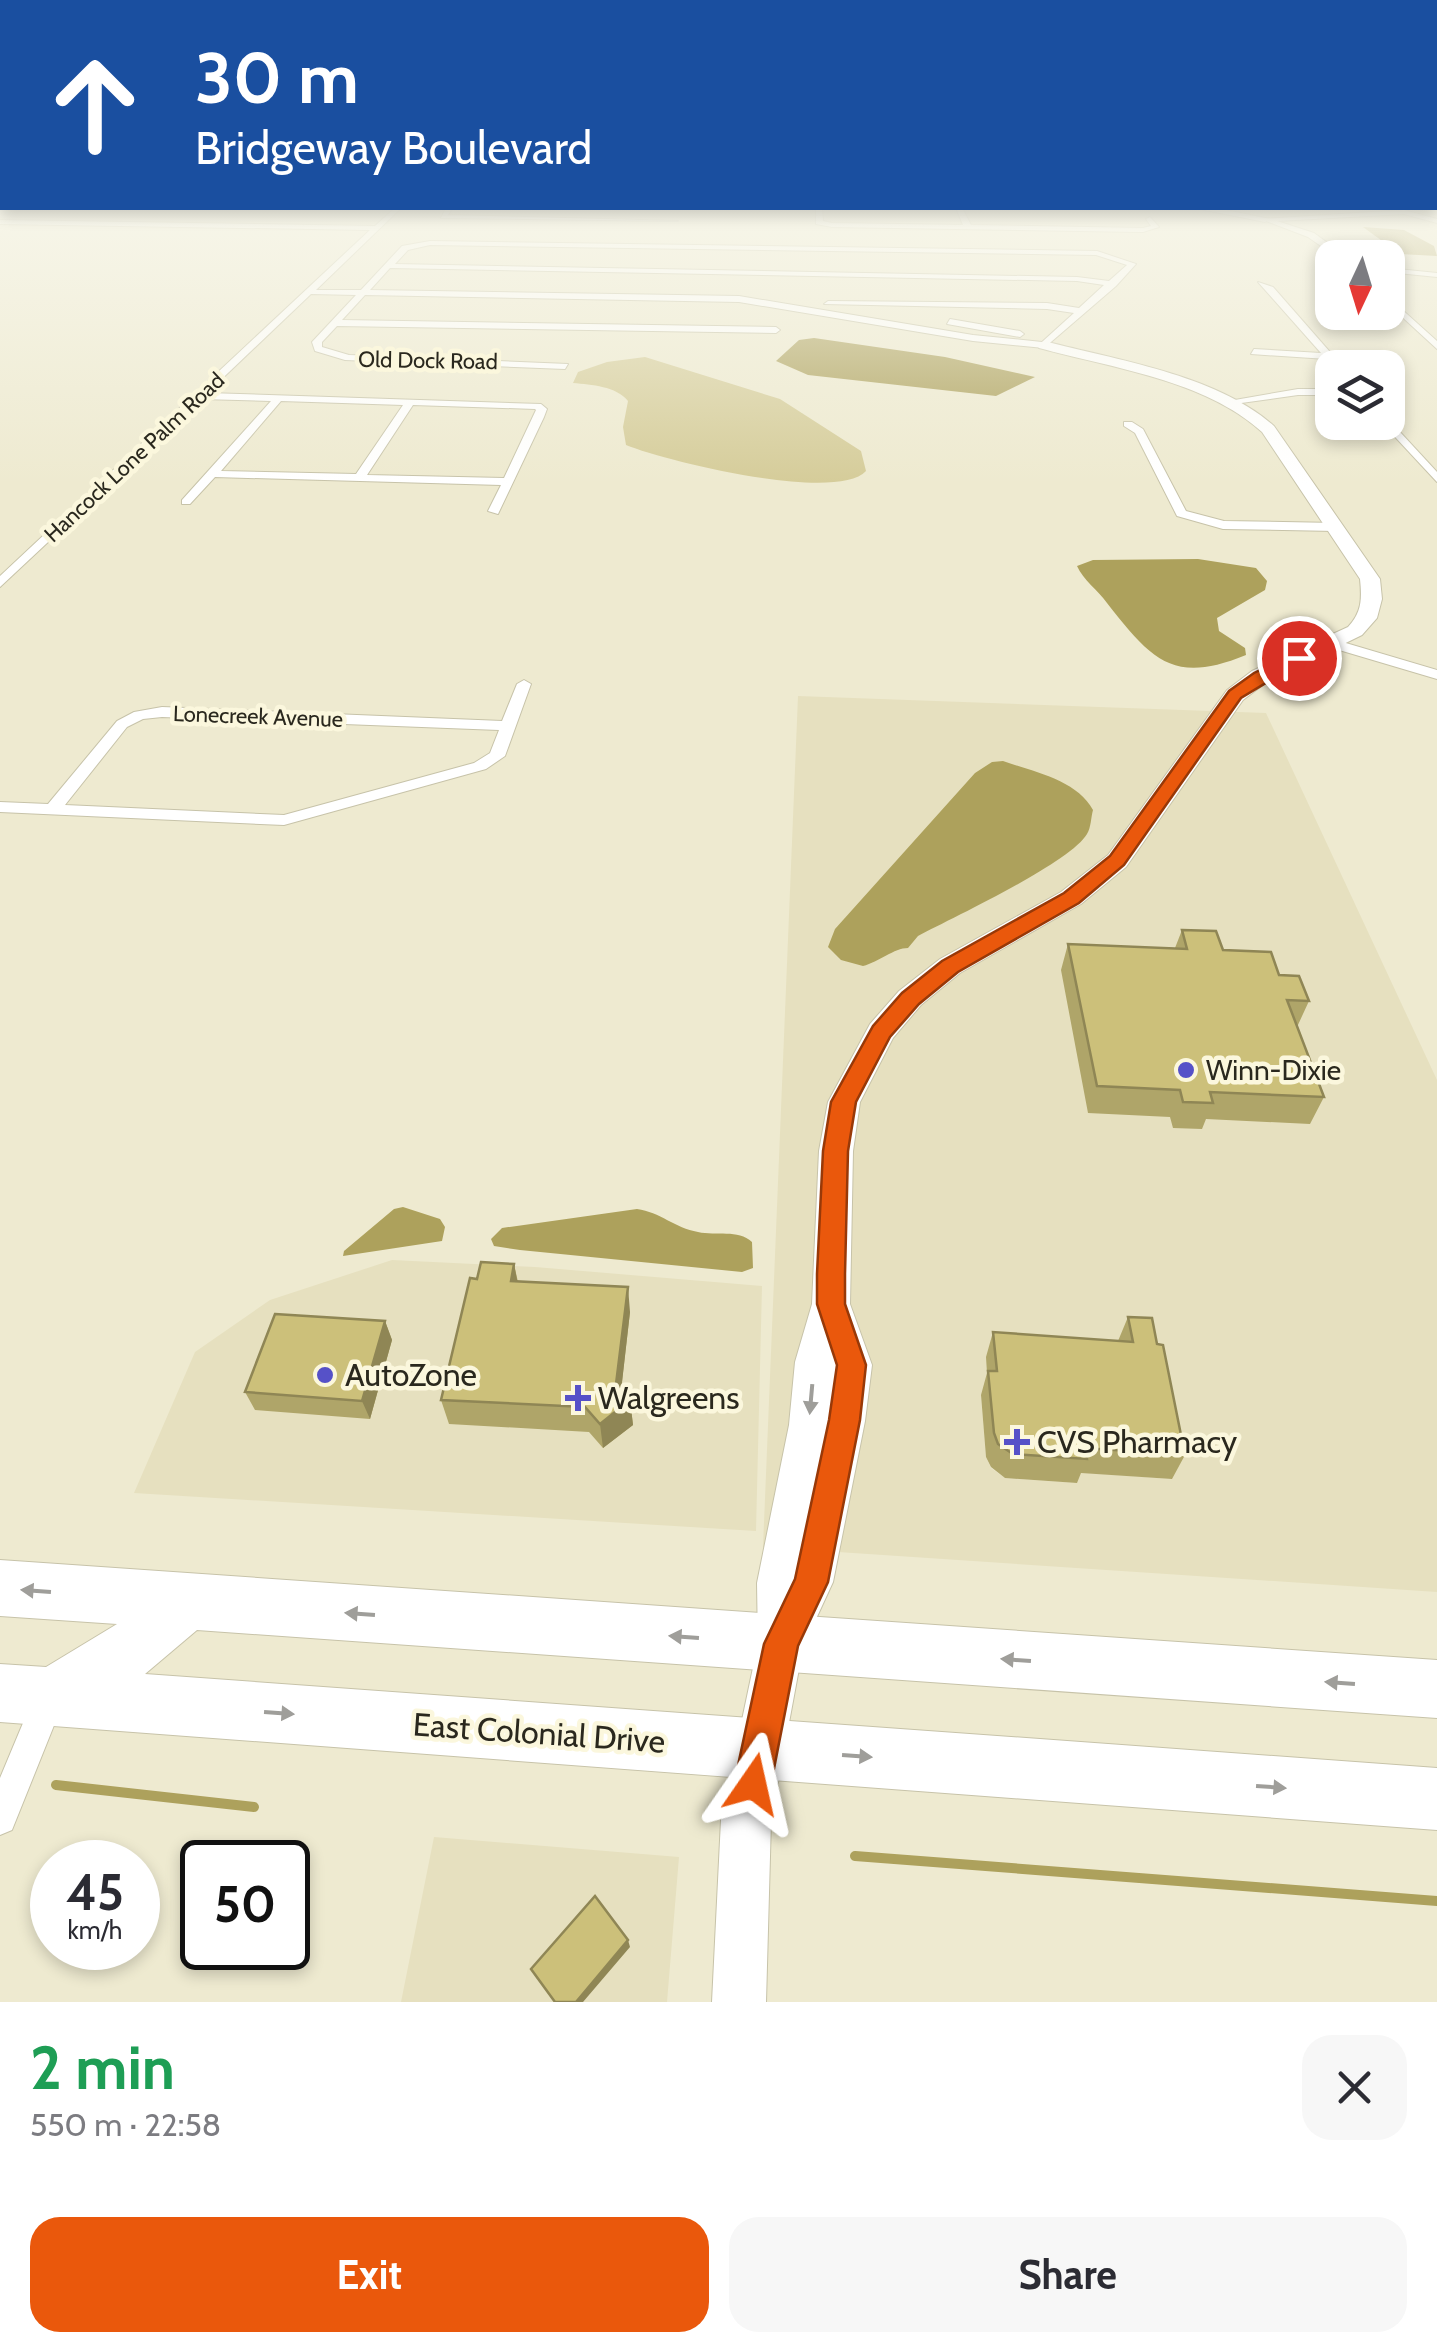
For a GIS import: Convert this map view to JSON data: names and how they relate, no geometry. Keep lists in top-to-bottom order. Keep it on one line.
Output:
{"streets":{"highway":["East Colonial Drive"],"street":["Old Dock Road","Hancock Lone Palm Road","Lonecreek Avenue"]},"places":{"other":["Winn-Dixie","AutoZone"],"health":["Walgreens","CVS Pharmacy"]},"north":"bottom","page":{"turn":["30 m","Bridgeway Boulevard"],"speed":"45 km/h","limit":"50","heading":["2 min","550 m · 22:58"],"buttons":["Exit","Share"]}}
